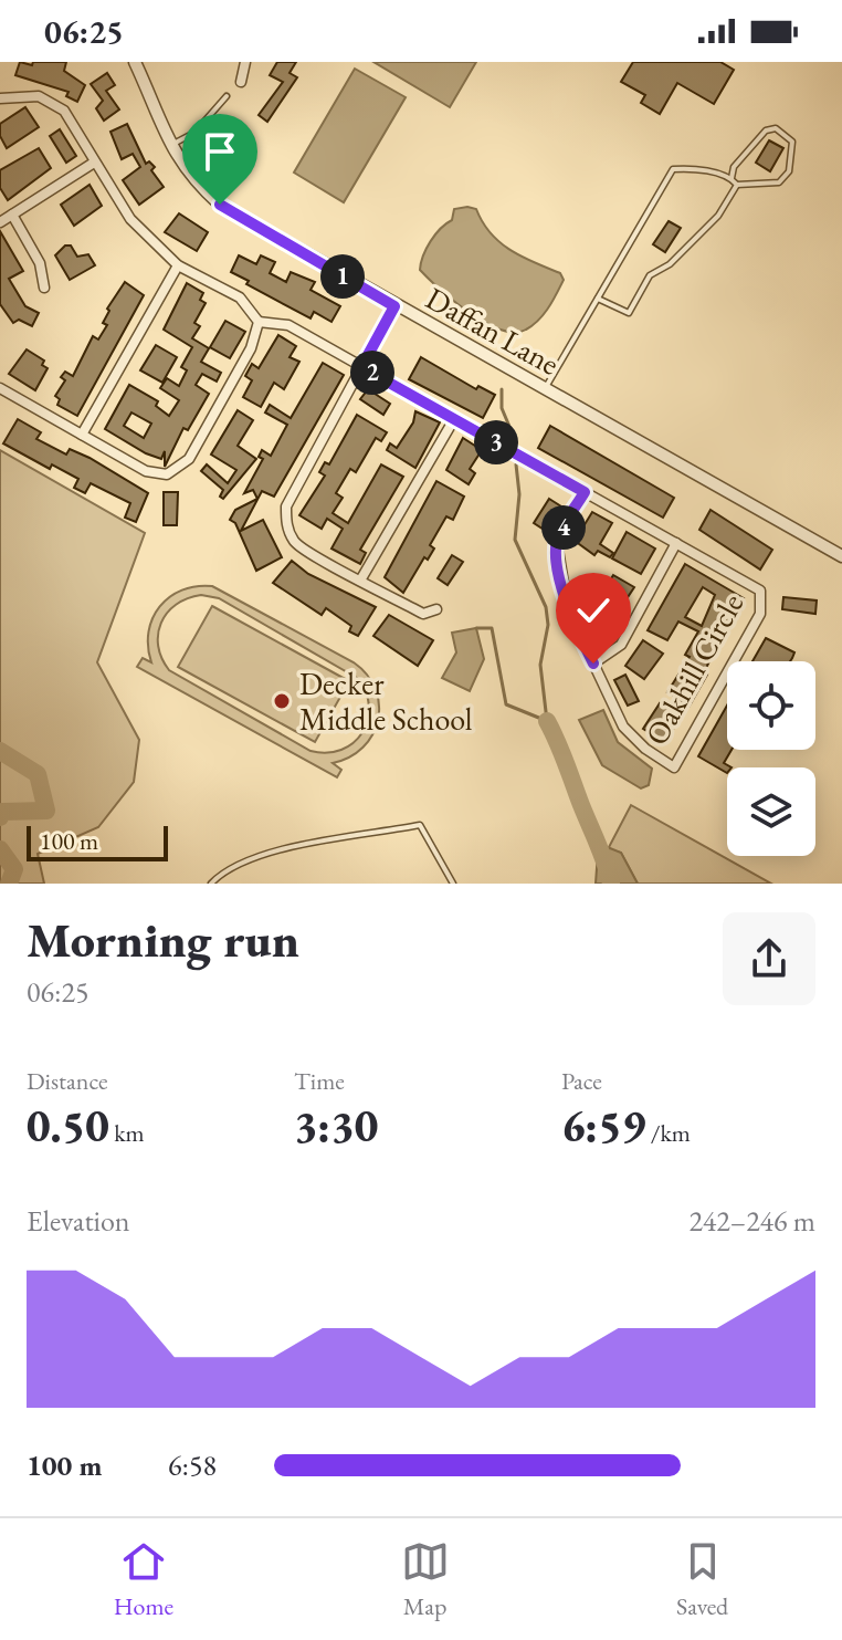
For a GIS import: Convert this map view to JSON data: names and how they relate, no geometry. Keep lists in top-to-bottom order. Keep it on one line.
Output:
{"streets":{"street":["Daffan Lane","Oakhill Circle"]},"places":["Decker Middle School"],"scale_bar":"100 m","page":{"status":"06:25","pins":["1","2","3","4"],"scale":"100 m","heading":["Morning run","06:25"],"stats":[["Distance","0.50 km"],["Time","3:30"],["Pace","6:59 /km"]],"chart":["Elevation","242–246 m"],"list":[{"name":"100 m","note":"6:58"}],"tabs":["Home","Map","Saved"]}}
